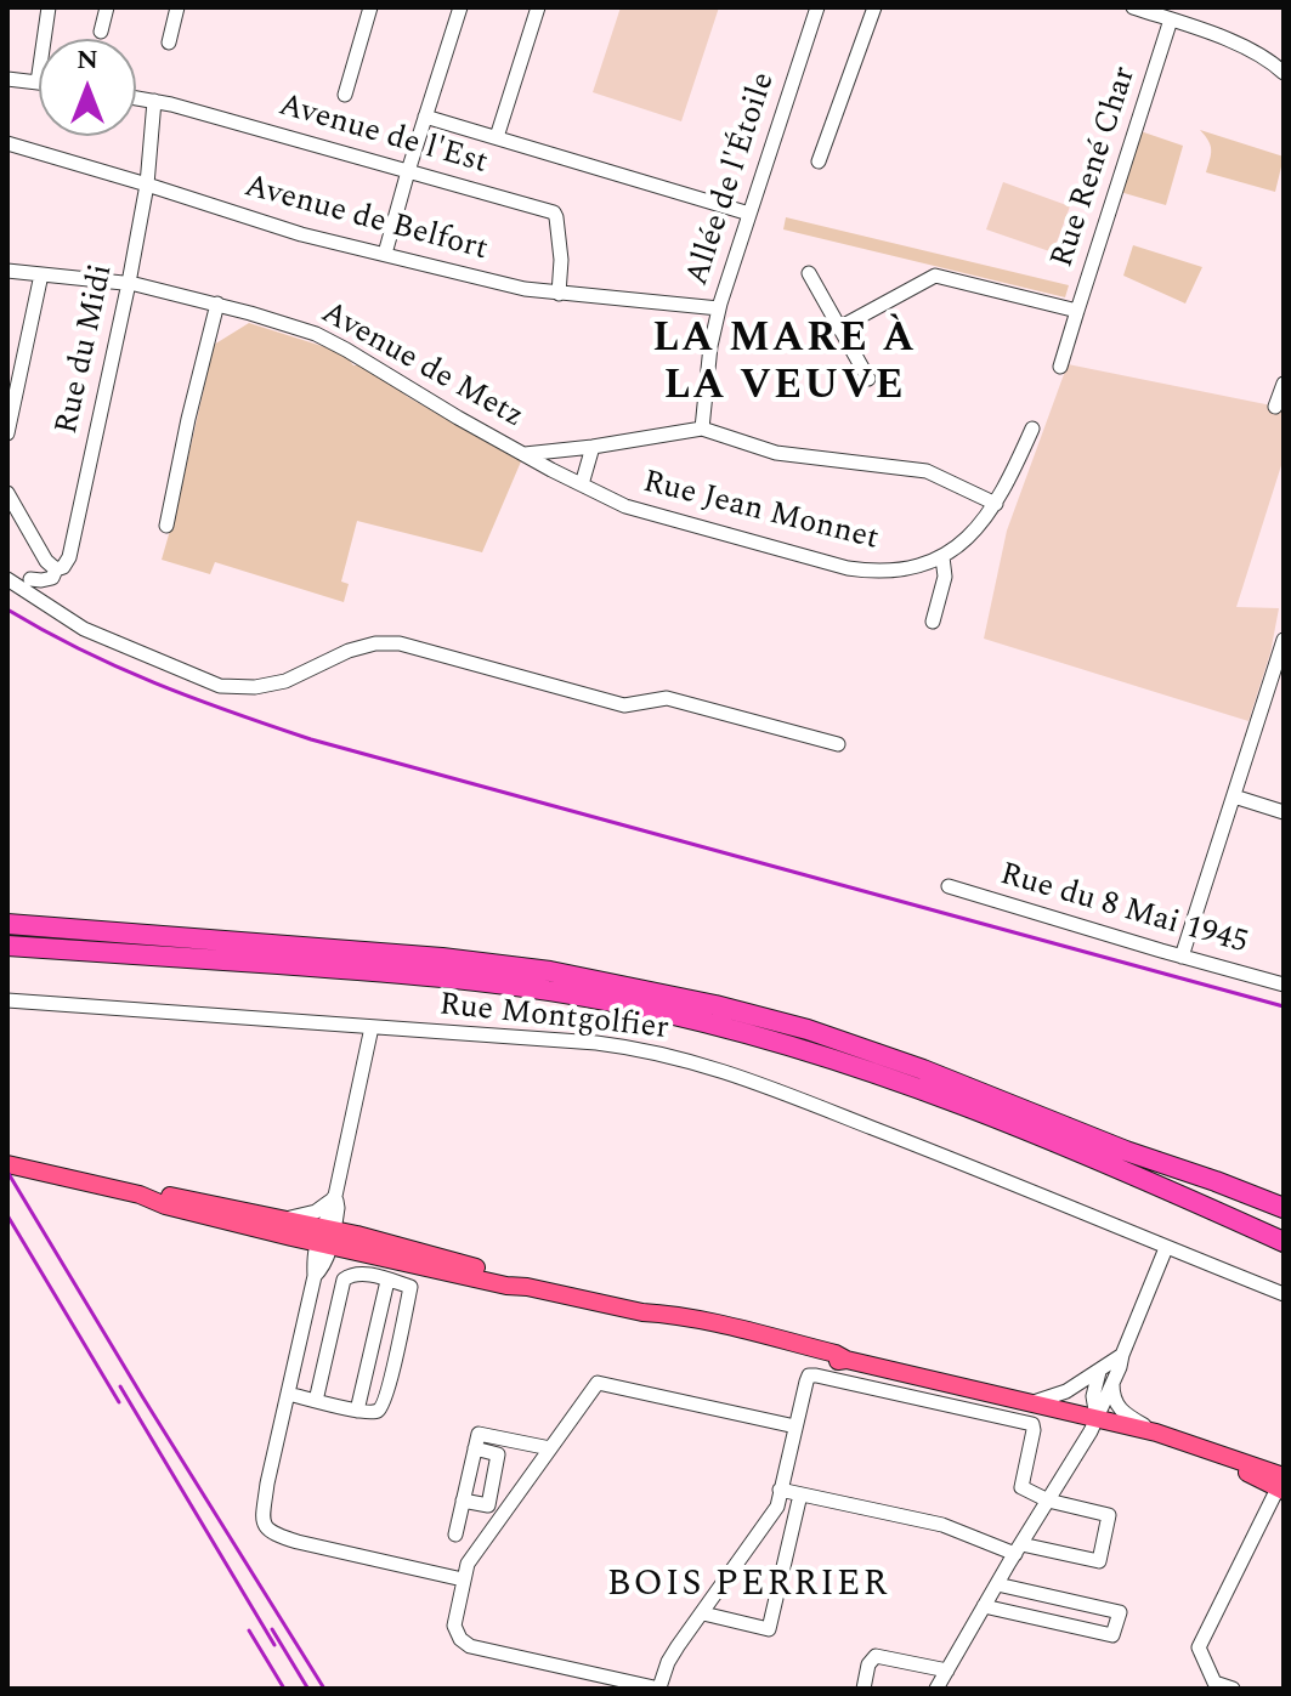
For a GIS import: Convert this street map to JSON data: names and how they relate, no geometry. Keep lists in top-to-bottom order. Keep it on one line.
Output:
{"streets":{"street":["Avenue de l'Est","Rue René Char","Allée de l'Étoile","Avenue de Belfort","Rue du Midi","Avenue de Metz","Rue Jean Monnet","Rue du 8 Mai 1945","Rue Montgolfier"]},"crossings":[["Avenue de l'Est","Avenue de Belfort"],["Avenue de l'Est","Rue du Midi"],["Allée de l'Étoile","Avenue de Belfort"],["Avenue de Belfort","Rue du Midi"],["Rue du Midi","Avenue de Metz"],["Avenue de Metz","Rue Jean Monnet"]],"districts":["LA MARE À LA VEUVE","BOIS PERRIER"],"north":"top"}
